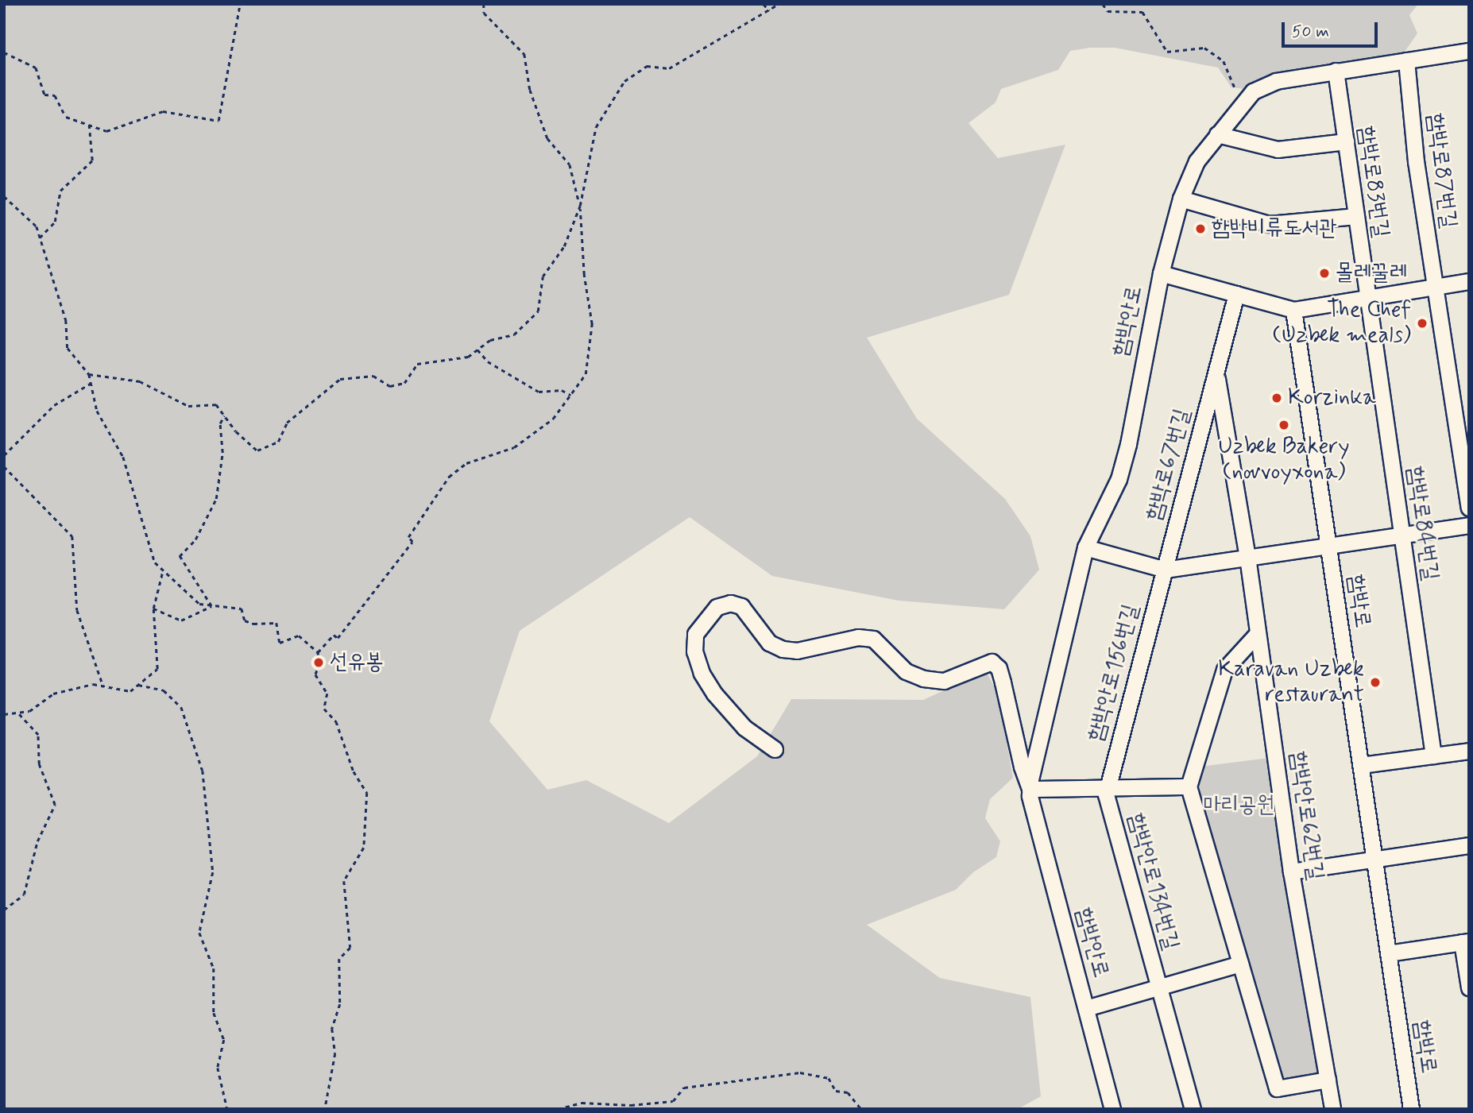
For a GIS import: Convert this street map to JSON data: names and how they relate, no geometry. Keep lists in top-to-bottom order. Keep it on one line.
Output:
{"streets":{"street":["함박로87번길","함박로83번길","함박안로","함박로67번길","함박로84번길","함박로","함박안로156번길","함박안로62번길","함박안로134번길"]},"crossings":[["함박로87번길","함박안로"],["함박로83번길","함박안로"],["함박로83번길","함박로84번길"],["함박안로","함박안로134번길"],["함박로67번길","함박안로156번길"],["함박로67번길","함박안로62번길"],["함박안로156번길","함박안로134번길"]],"parks":["마리공원"],"places":["함박비류도서관","몰레꿀레","The Chef (Uzbek meals)","Korzinka","Uzbek Bakery (novvoyxona)","선유봉","Karavan Uzbek restaurant"],"scale_bar":"50 m"}
